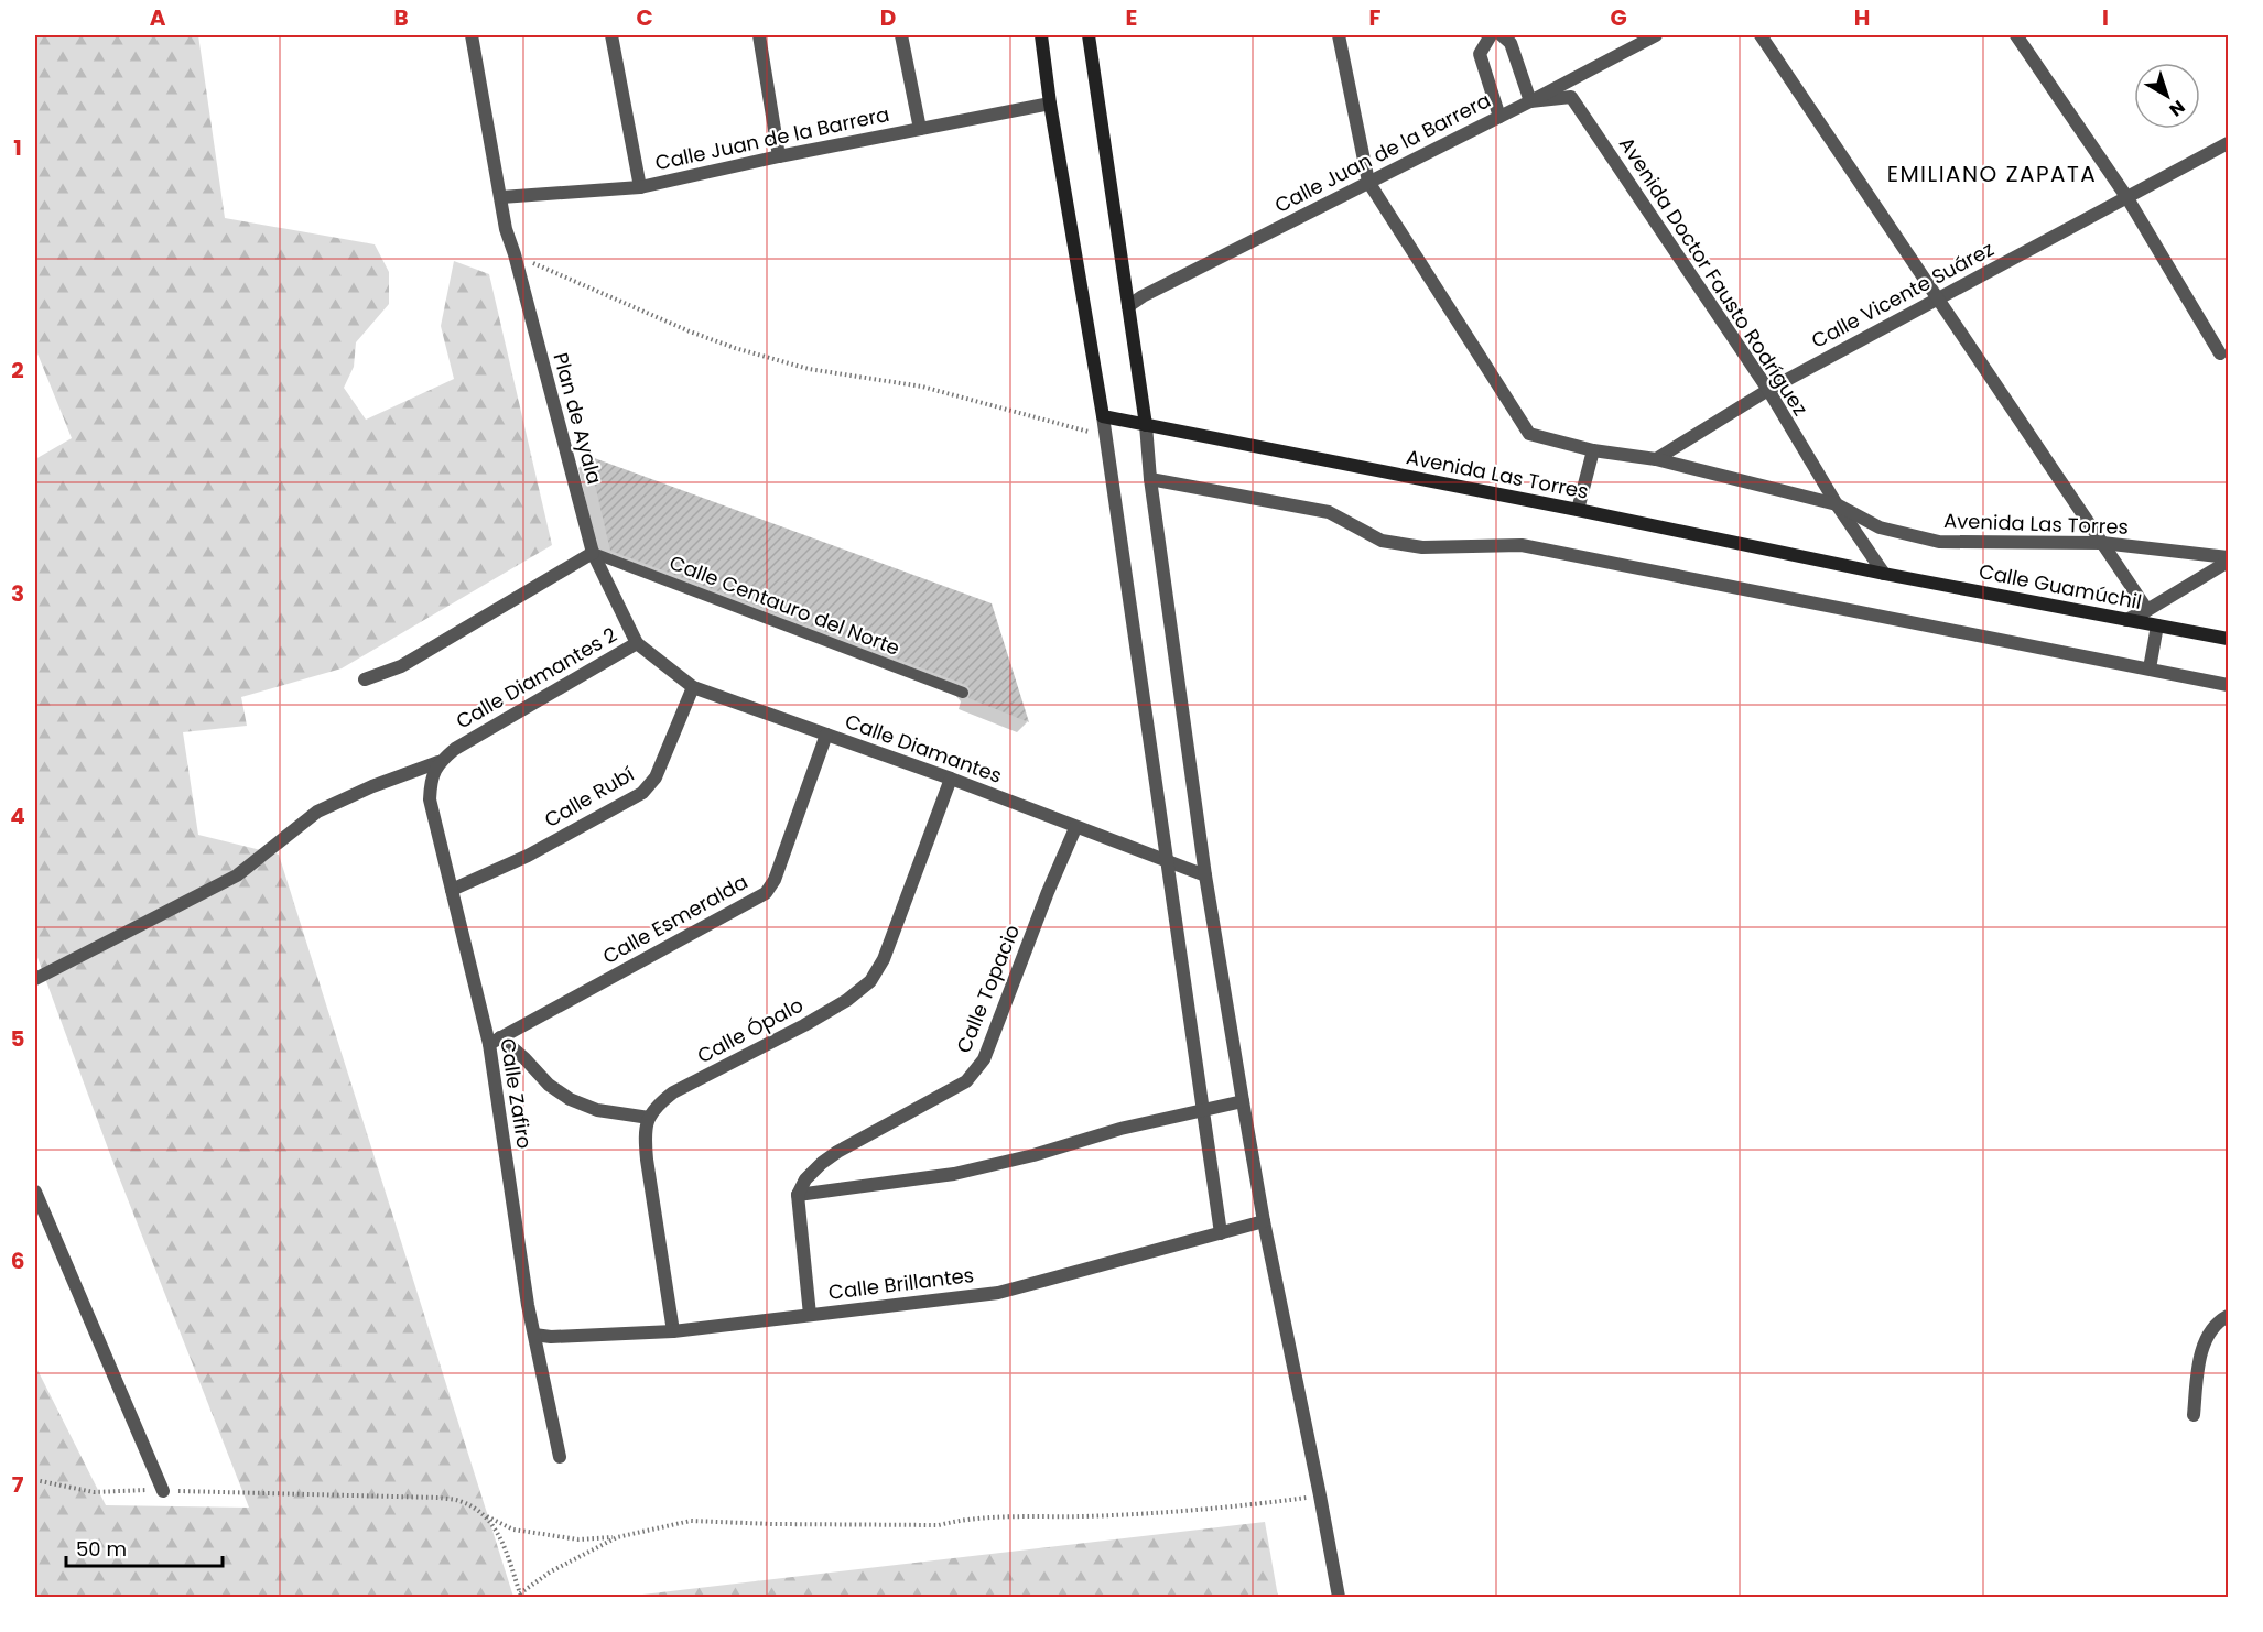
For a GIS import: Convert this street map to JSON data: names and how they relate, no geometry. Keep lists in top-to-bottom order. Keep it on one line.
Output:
{"streets":{"street":["Calle Juan de la Barrera","Avenida Doctor Fausto Rodríguez","Calle Vicente Suárez","Plan de Ayala","Avenida Las Torres","Calle Guamúchil","Calle Diamantes 2","Calle Diamantes","Calle Rubí","Calle Esmeralda","Calle Topacio","Calle Ópalo","Calle Zafiro","Calle Brillantes"],"lane":["Calle Centauro del Norte"]},"crossings":[["Calle Juan de la Barrera","Avenida Doctor Fausto Rodríguez"],["Calle Juan de la Barrera","Plan de Ayala"],["Avenida Doctor Fausto Rodríguez","Calle Vicente Suárez"],["Avenida Doctor Fausto Rodríguez","Avenida Las Torres"],["Avenida Doctor Fausto Rodríguez","Calle Guamúchil"],["Calle Vicente Suárez","Avenida Las Torres"],["Plan de Ayala","Calle Centauro del Norte"],["Plan de Ayala","Calle Diamantes 2"],["Plan de Ayala","Calle Diamantes"],["Avenida Las Torres","Calle Guamúchil"],["Calle Diamantes 2","Calle Diamantes"],["Calle Diamantes 2","Calle Zafiro"],["Calle Diamantes","Calle Rubí"],["Calle Diamantes","Calle Esmeralda"],["Calle Diamantes","Calle Topacio"],["Calle Diamantes","Calle Ópalo"],["Calle Rubí","Calle Zafiro"],["Calle Esmeralda","Calle Zafiro"],["Calle Zafiro","Calle Brillantes"]],"districts":["EMILIANO ZAPATA"],"scale_bar":"50 m","north":"bottom right","grid":{"columns":["A","B","C","D","E","F","G","H","I"],"rows":["1","2","3","4","5","6","7"]}}
